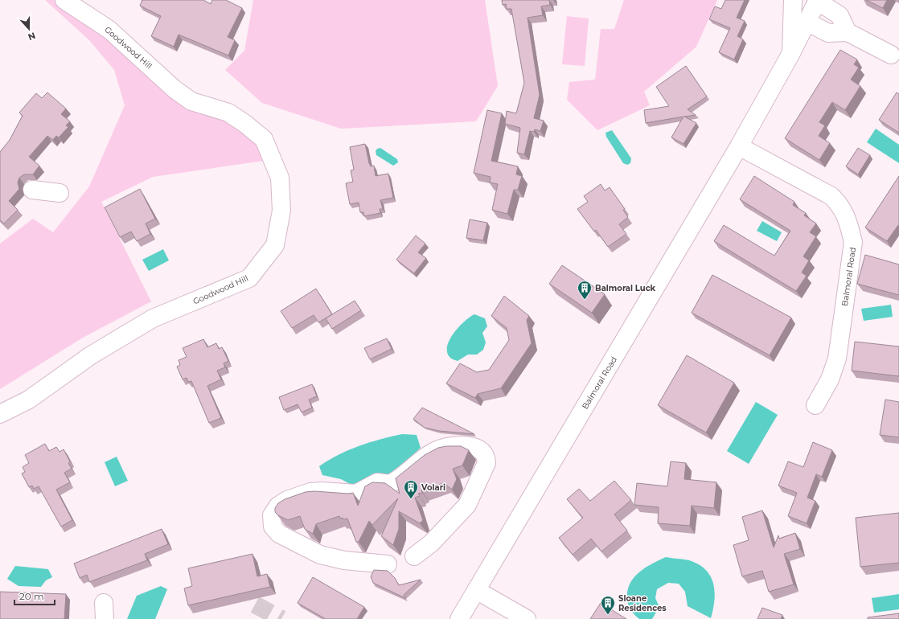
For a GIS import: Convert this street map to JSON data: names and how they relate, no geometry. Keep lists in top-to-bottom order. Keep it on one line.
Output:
{"streets":{"street":["Goodwood Hill","Balmoral Road"]},"places":{"building":["Balmoral Luck","Volari","Sloane Residences"]},"scale_bar":"20 m","north":"bottom"}
